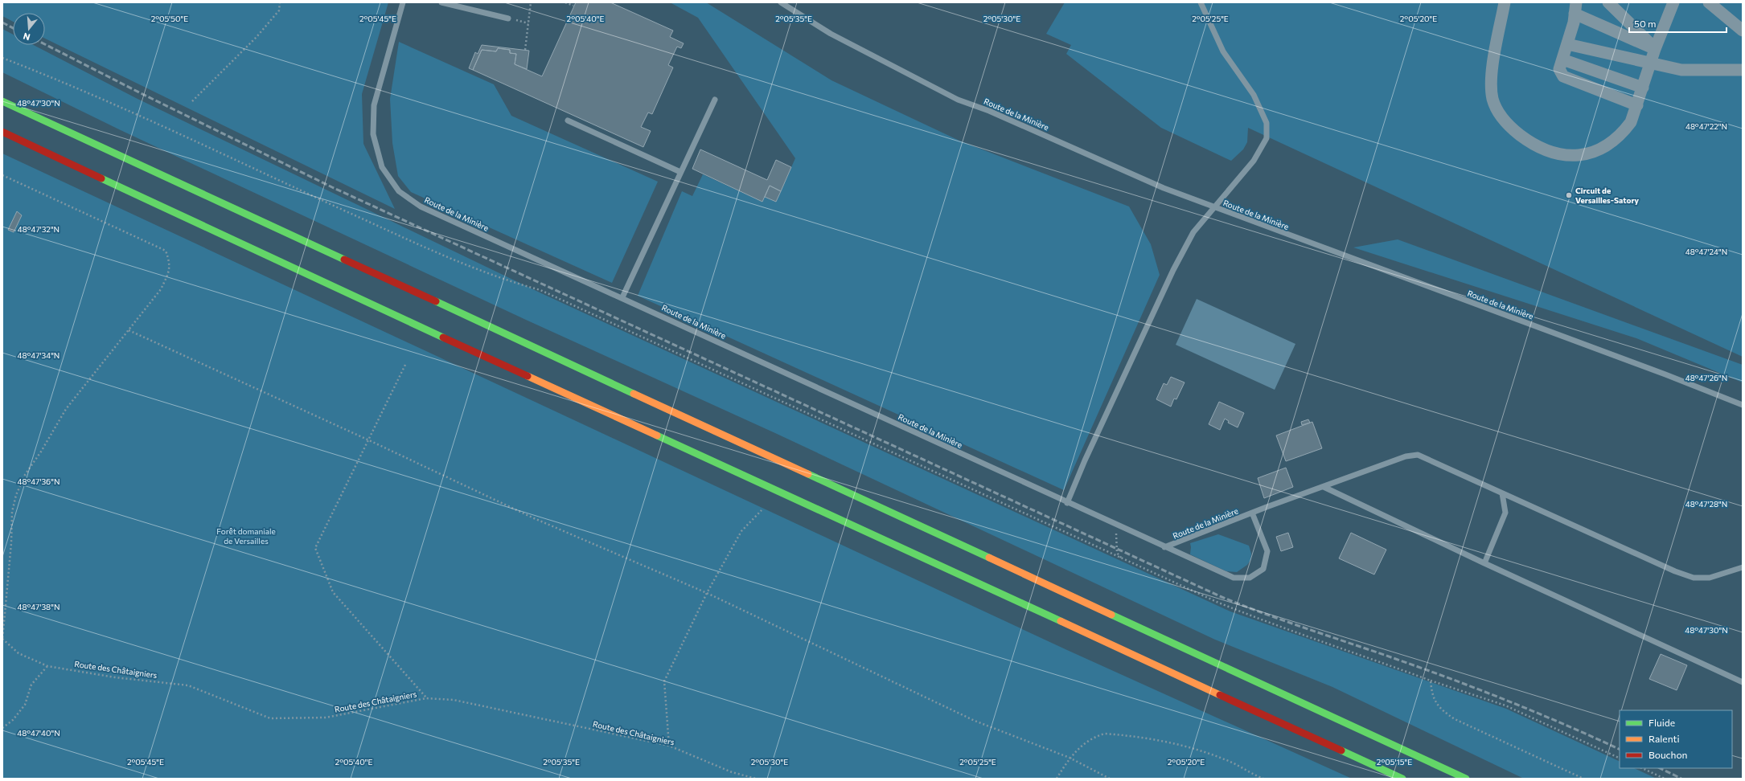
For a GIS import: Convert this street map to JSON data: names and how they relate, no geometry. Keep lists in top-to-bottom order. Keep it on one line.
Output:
{"streets":{"lane":["Route de la Minière"],"path":["Route des Châtaigniers"]},"parks":["Forêt domaniale de Versailles"],"places":["Circuit de Versailles-Satory"],"legend":["Fluide","Ralenti","Bouchon"],"scale_bar":"50 m","north":"bottom","coordinates":["2°05'50\"E","2°05'45\"E","2°05'40\"E","2°05'35\"E","2°05'30\"E","2°05'25\"E","2°05'20\"E","48°47'30\"N","48°47'22\"N","48°47'32\"N","48°47'24\"N","48°47'34\"N","48°47'26\"N","48°47'36\"N","48°47'28\"N","48°47'38\"N","48°47'40\"N","2°05'15\"E"]}
